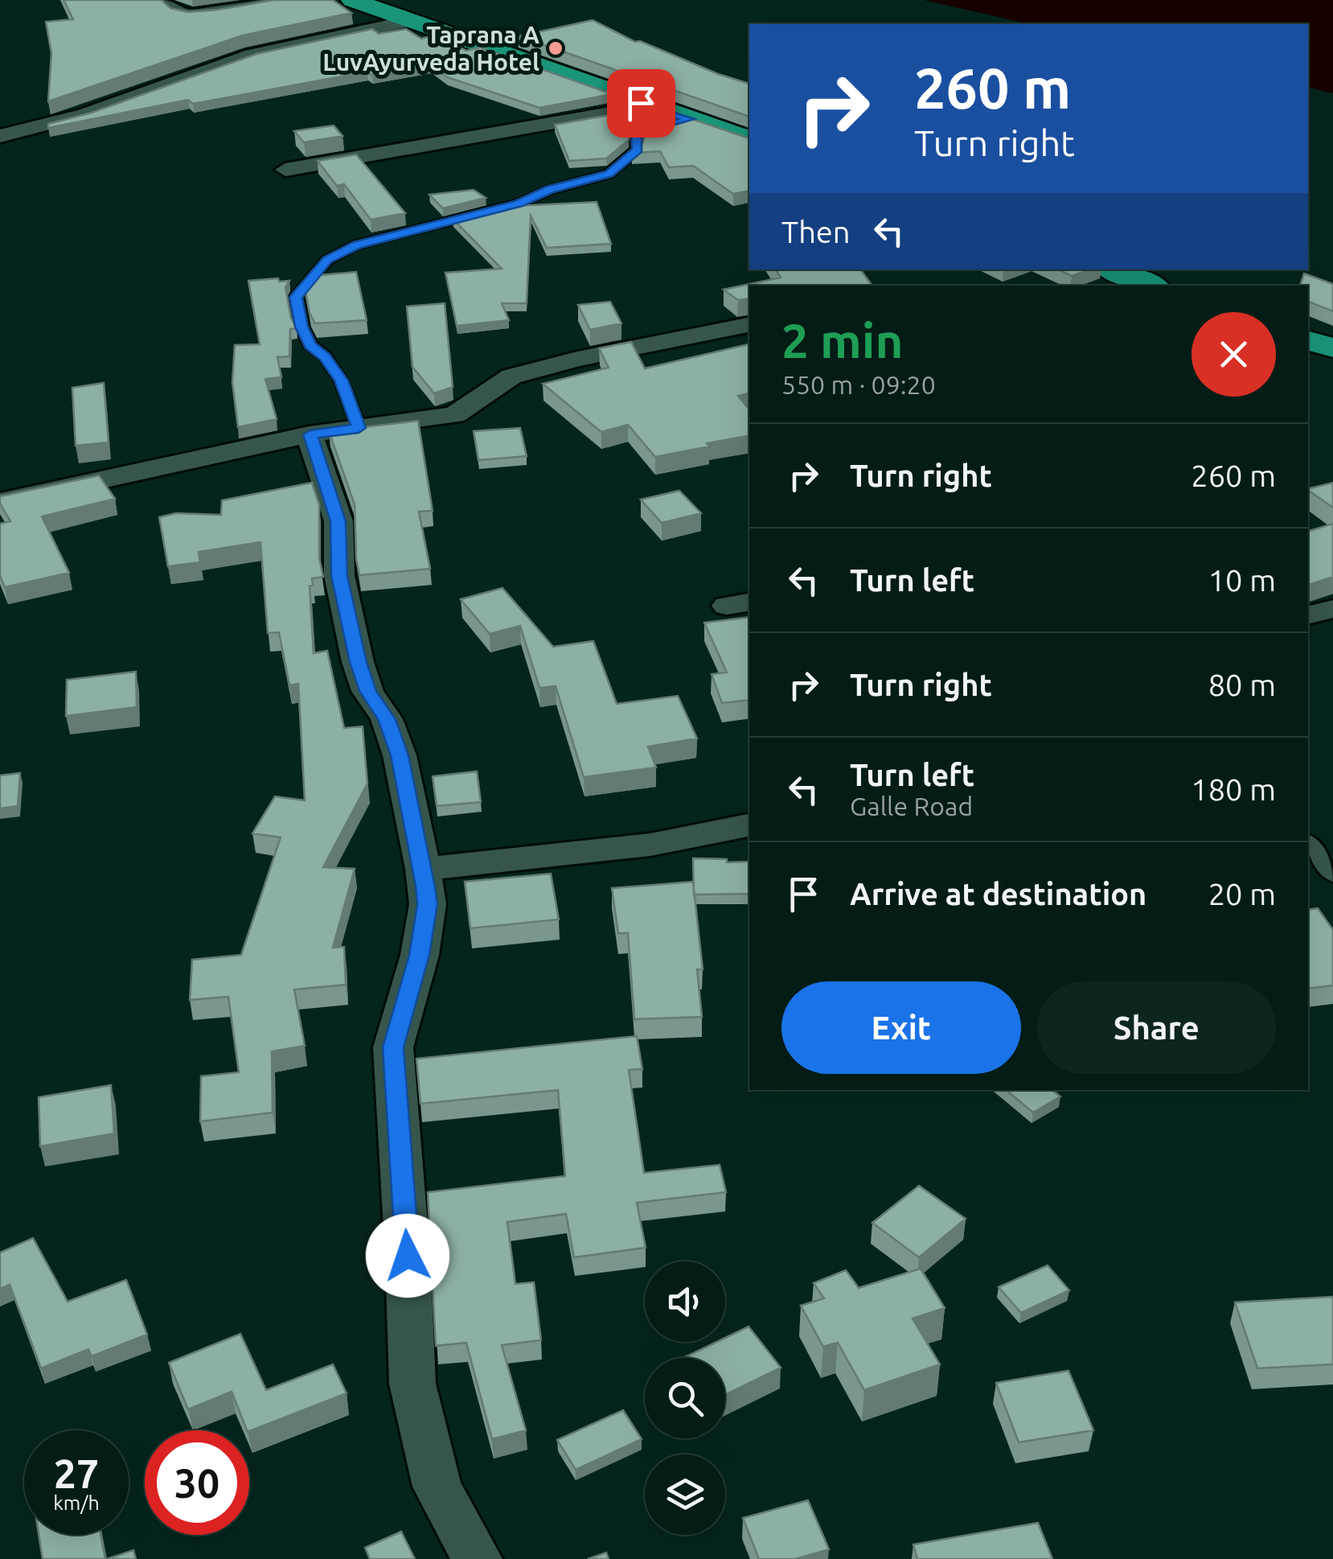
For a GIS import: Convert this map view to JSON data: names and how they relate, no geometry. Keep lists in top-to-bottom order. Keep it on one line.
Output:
{"places":["Taprana A LuvAyurveda Hotel"],"page":{"turn":["260 m","Turn right"],"then":"Then","heading":["2 min","550 m · 09:20"],"list":[{"name":"Turn right","value":"260 m"},{"name":"Turn left","value":"10 m"},{"name":"Turn right","value":"80 m"},{"name":"Turn left","note":"Galle Road","value":"180 m"},{"name":"Arrive at destination","value":"20 m"}],"buttons":["Exit","Share"],"speed":"27 km/h","limit":"30"}}
